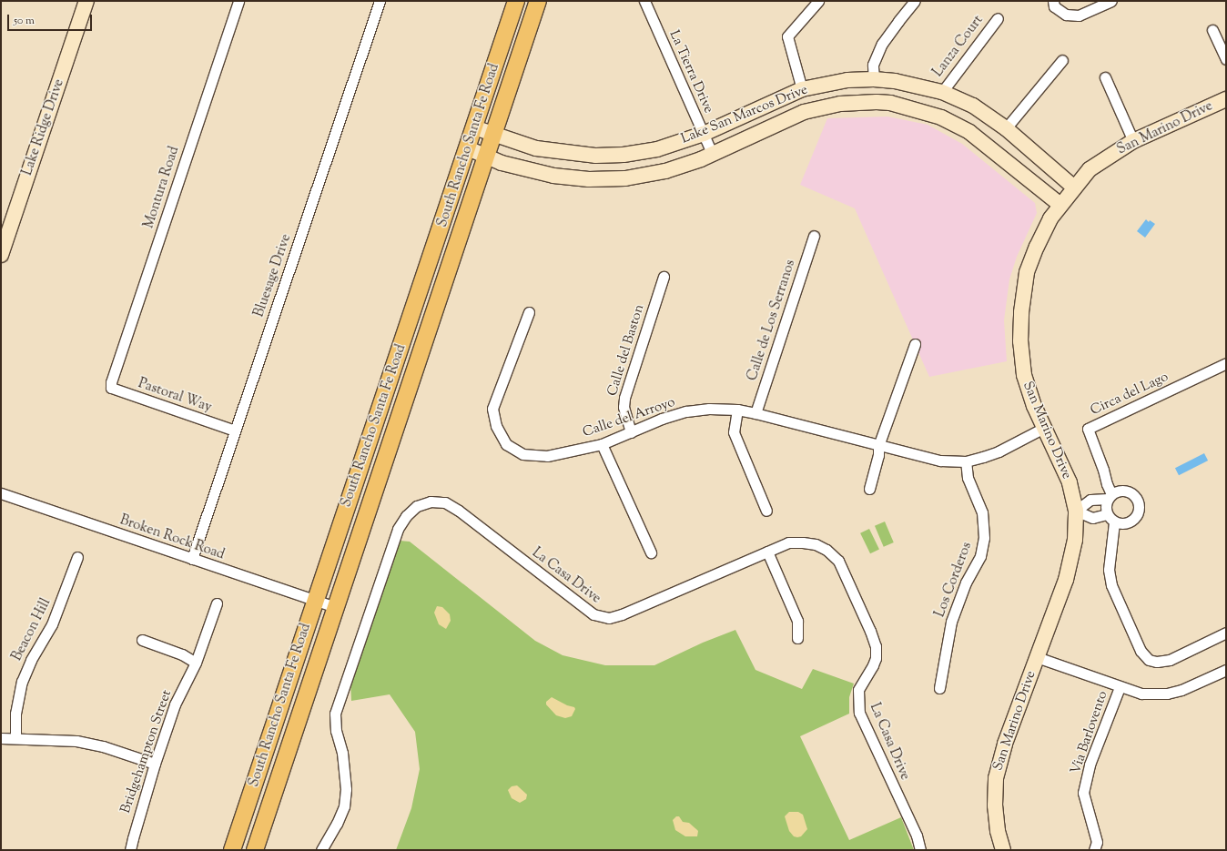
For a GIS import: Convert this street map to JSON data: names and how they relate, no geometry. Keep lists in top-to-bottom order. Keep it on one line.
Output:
{"streets":{"main road":["South Rancho Santa Fe Road"],"street":["Lanza Court","La Tierra Drive","Lake San Marcos Drive","Lake Ridge Drive","San Marino Drive","Montura Road","Bluesage Drive","Calle de Los Serranos","Calle del Baston","Circa del Lago","Pastoral Way","Calle del Arroyo","Broken Rock Road","La Casa Drive","Los Corderos","Beacon Hill","Via Barlovento","Bridgehampton Street"]},"crossings":[["Lanza Court","Lake San Marcos Drive"],["La Tierra Drive","Lake San Marcos Drive"],["Lake San Marcos Drive","San Marino Drive"],["Lake San Marcos Drive","South Rancho Santa Fe Road"],["San Marino Drive","Calle del Arroyo"],["South Rancho Santa Fe Road","Broken Rock Road"],["Montura Road","Pastoral Way"],["Bluesage Drive","Pastoral Way"],["Bluesage Drive","Broken Rock Road"],["Calle de Los Serranos","Calle del Arroyo"],["Calle del Baston","Calle del Arroyo"],["Calle del Arroyo","Los Corderos"]],"scale_bar":"50 m"}
